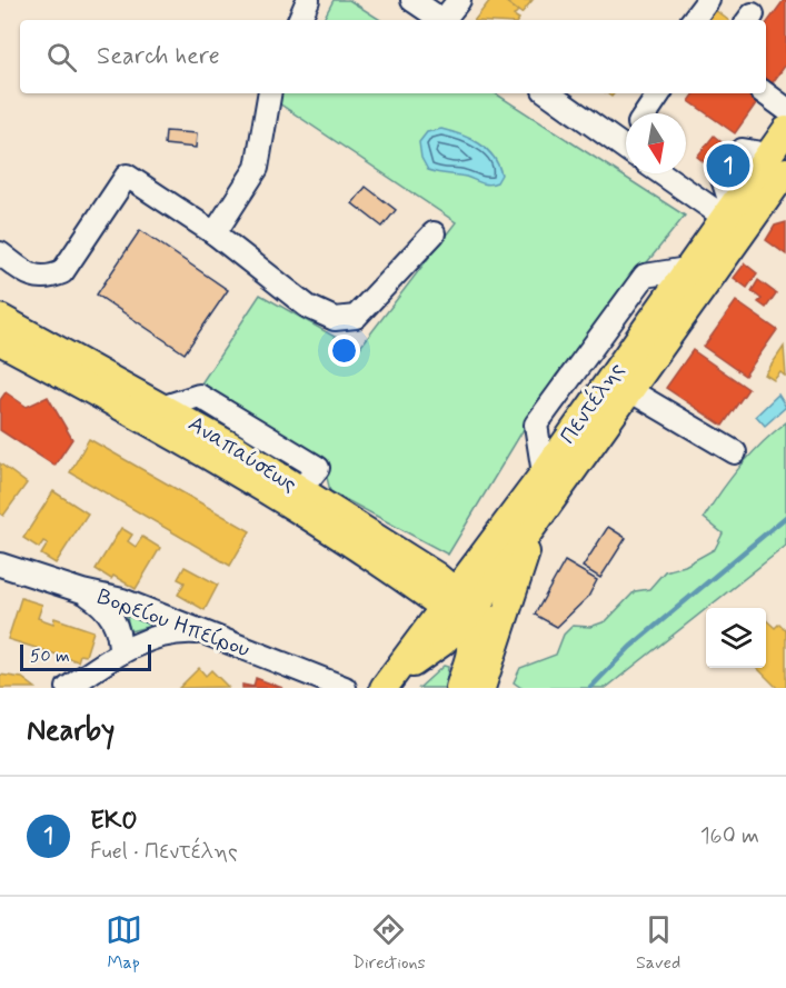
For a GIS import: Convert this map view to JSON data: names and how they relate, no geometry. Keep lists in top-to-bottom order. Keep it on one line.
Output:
{"streets":{"main road":["Πεντέλης","Αναπαύσεως"],"street":["Βορείου Ηπείρου"]},"crossings":[["Πεντέλης","Αναπαύσεως"]],"scale_bar":"50 m","north":"bottom","page":{"search":"Search here","pins":"1","scale":"50 m","heading":"Nearby","list":[{"mark":"1","name":"EKO","note":"Fuel · Πεντέλης","value":"160 m"}],"nav":["Map","Directions","Saved"]}}
